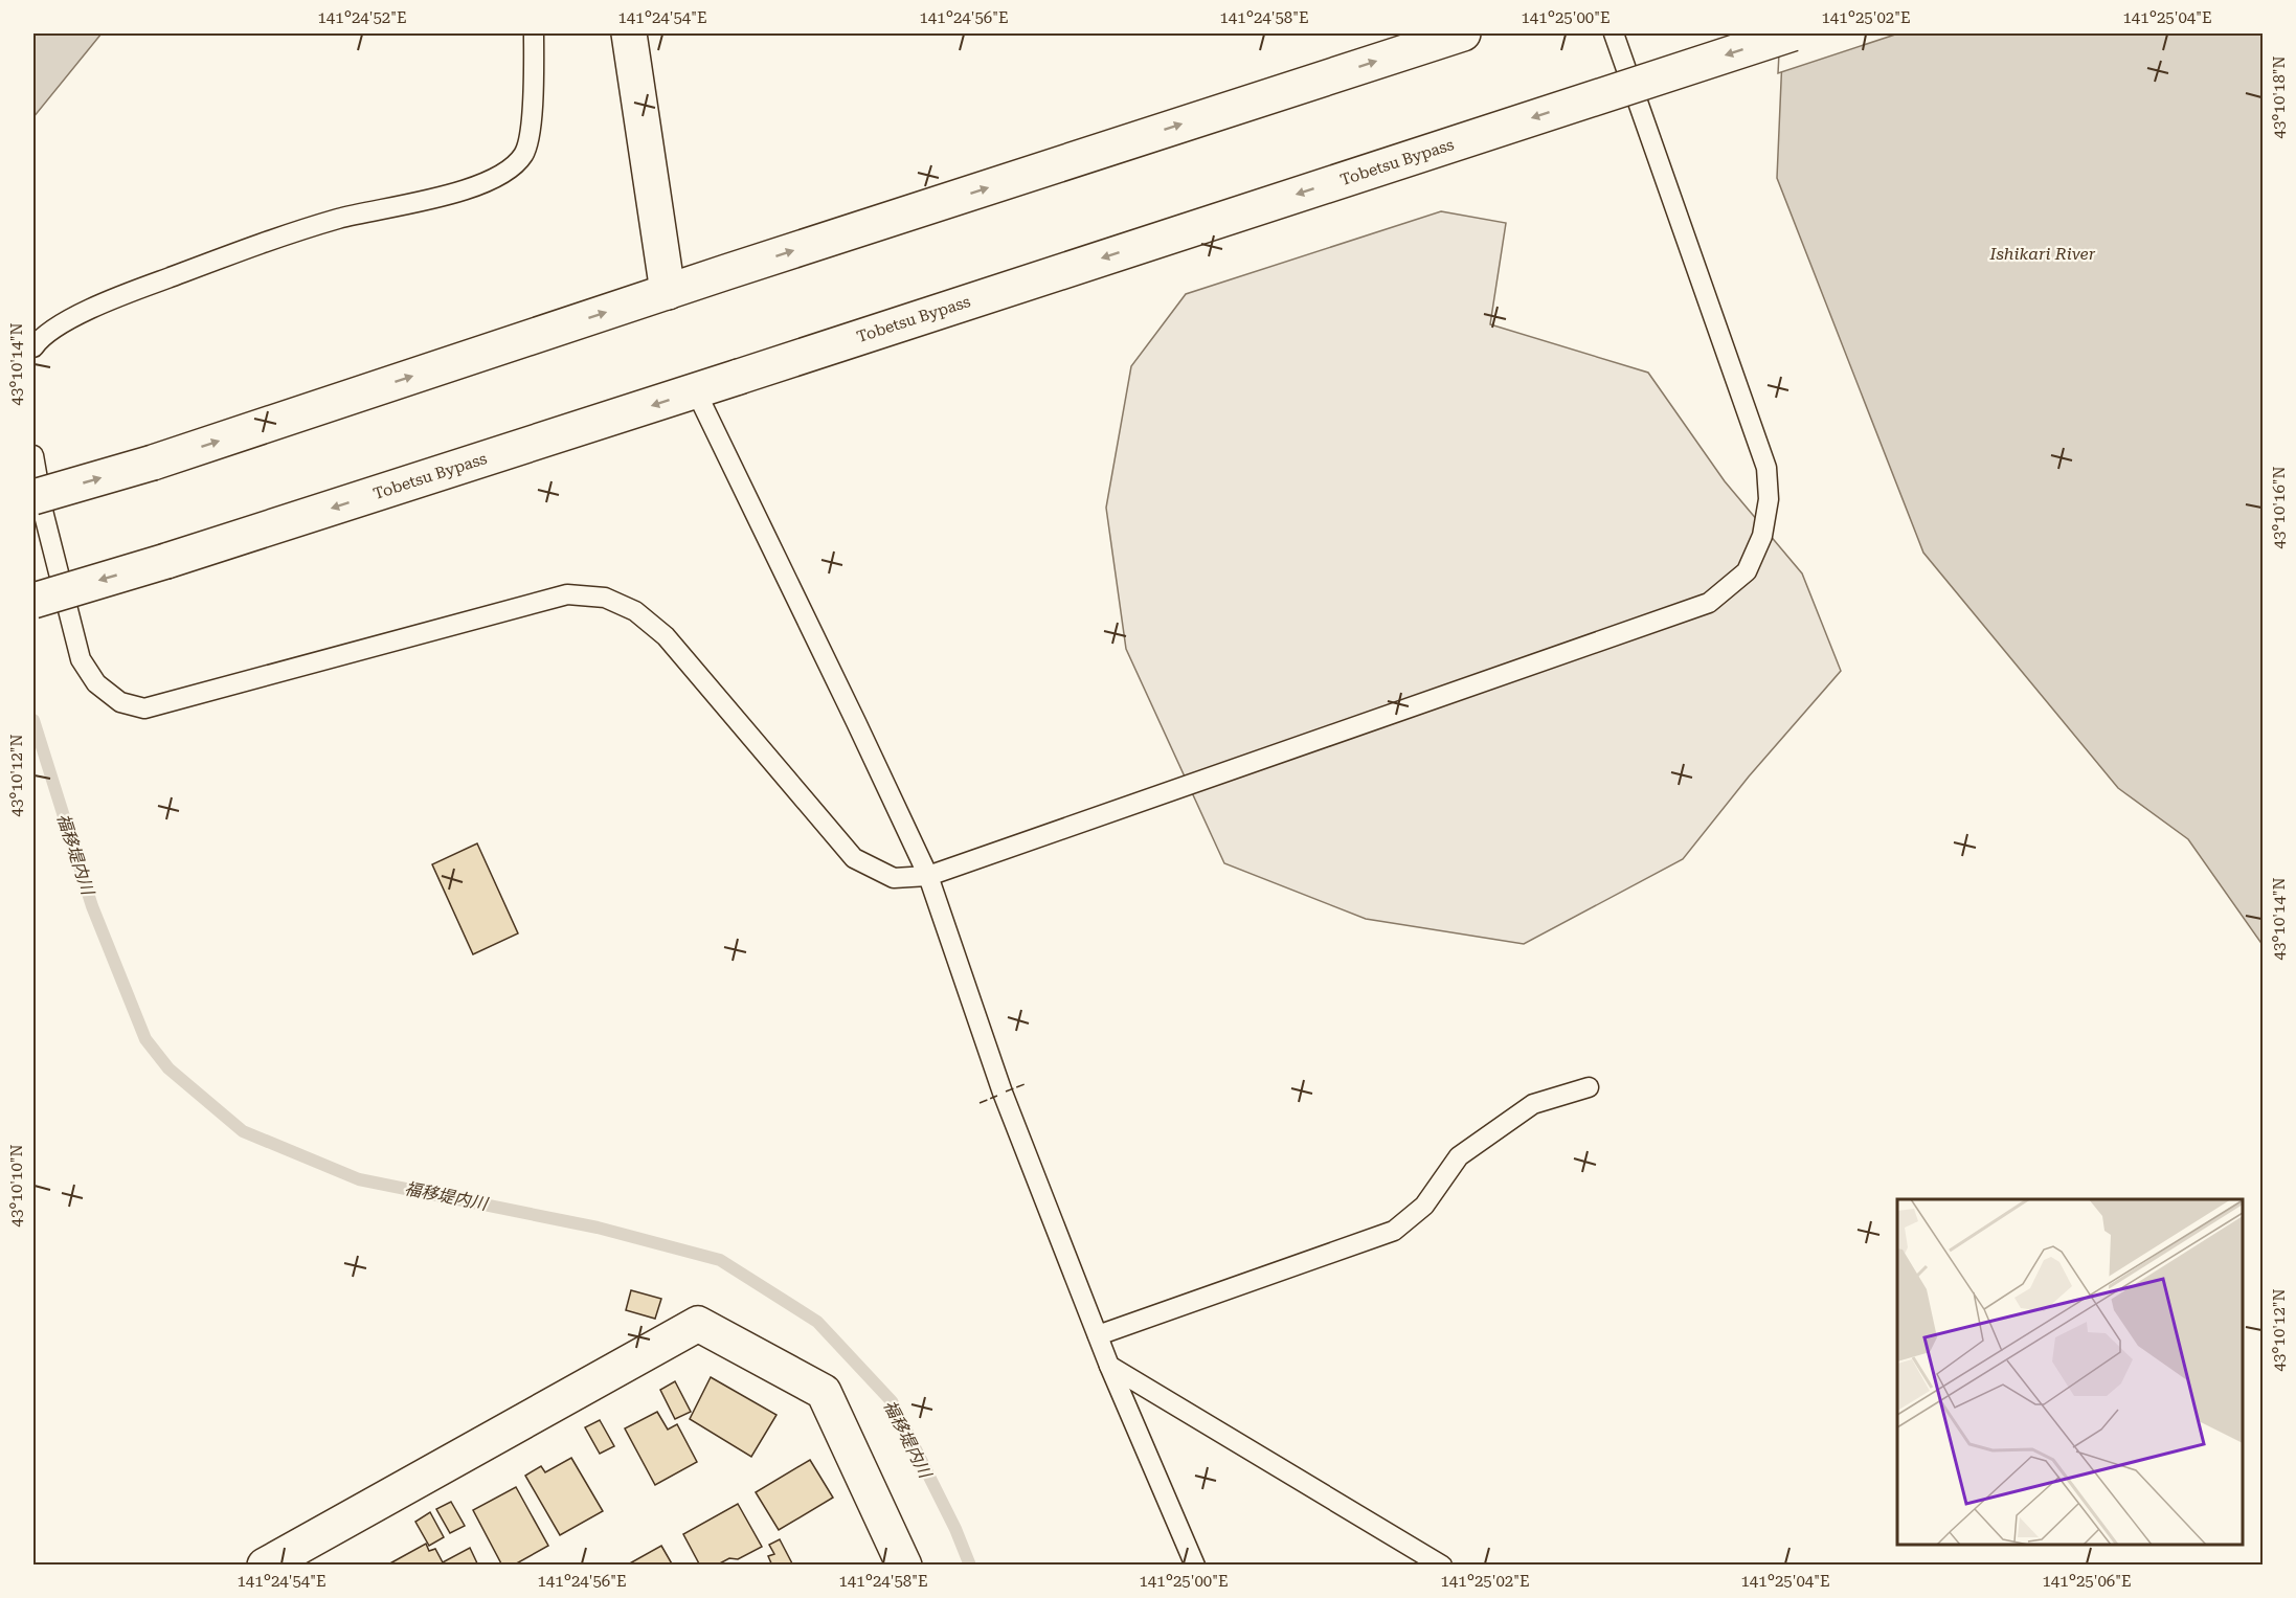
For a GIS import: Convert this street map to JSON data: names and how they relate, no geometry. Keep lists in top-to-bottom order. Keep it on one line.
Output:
{"streets":{"main road":["Tobetsu Bypass"]},"water":["Ishikari River","福移堤内川"],"coordinates":["141°24'52\"E","141°24'54\"E","141°24'56\"E","141°24'58\"E","141°25'00\"E","141°25'02\"E","141°25'04\"E","43°10'18\"N","43°10'14\"N","43°10'16\"N","43°10'12\"N","43°10'10\"N","141°25'06\"E"]}
